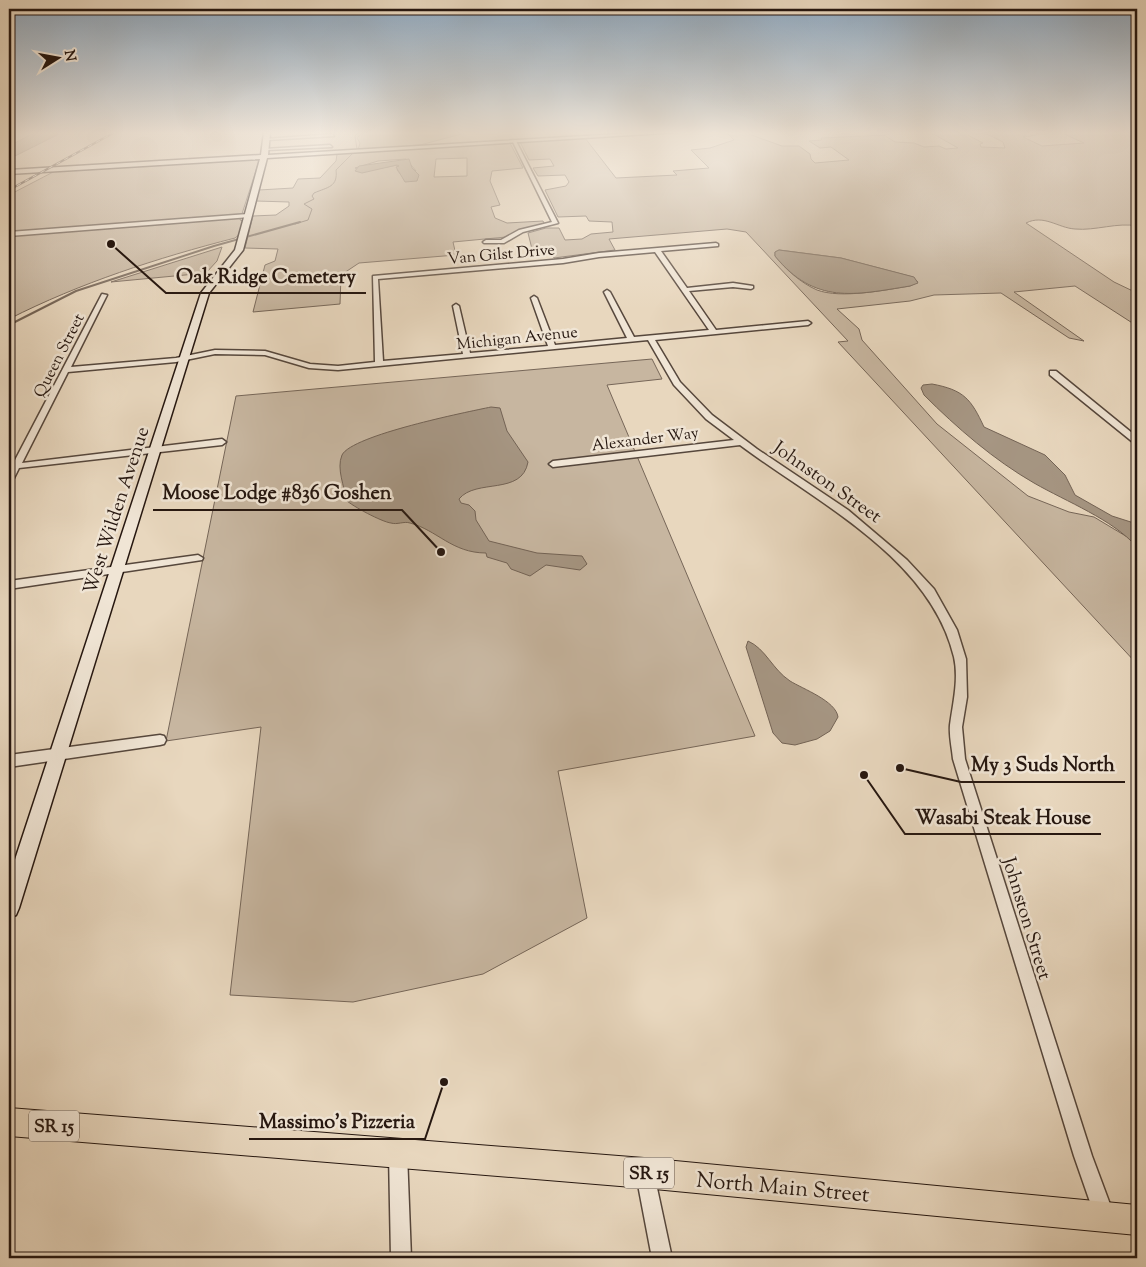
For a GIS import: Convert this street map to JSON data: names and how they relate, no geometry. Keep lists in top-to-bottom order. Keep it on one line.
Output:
{"streets":{"main road":["SR 15","North Main Street"],"street":["Van Gilst Drive","Michigan Avenue","Queen Street","Alexander Way","Johnston Street","West Wilden Avenue"]},"crossings":[["Van Gilst Drive","Michigan Avenue"],["Michigan Avenue","Queen Street"],["Michigan Avenue","Johnston Street"],["Michigan Avenue","West Wilden Avenue"],["Alexander Way","Johnston Street"],["Johnston Street","North Main Street"]],"places":["Oak Ridge Cemetery","Moose Lodge #836 Goshen","My 3 Suds North","Wasabi Steak House","Massimo's Pizzeria"],"north":"right"}
